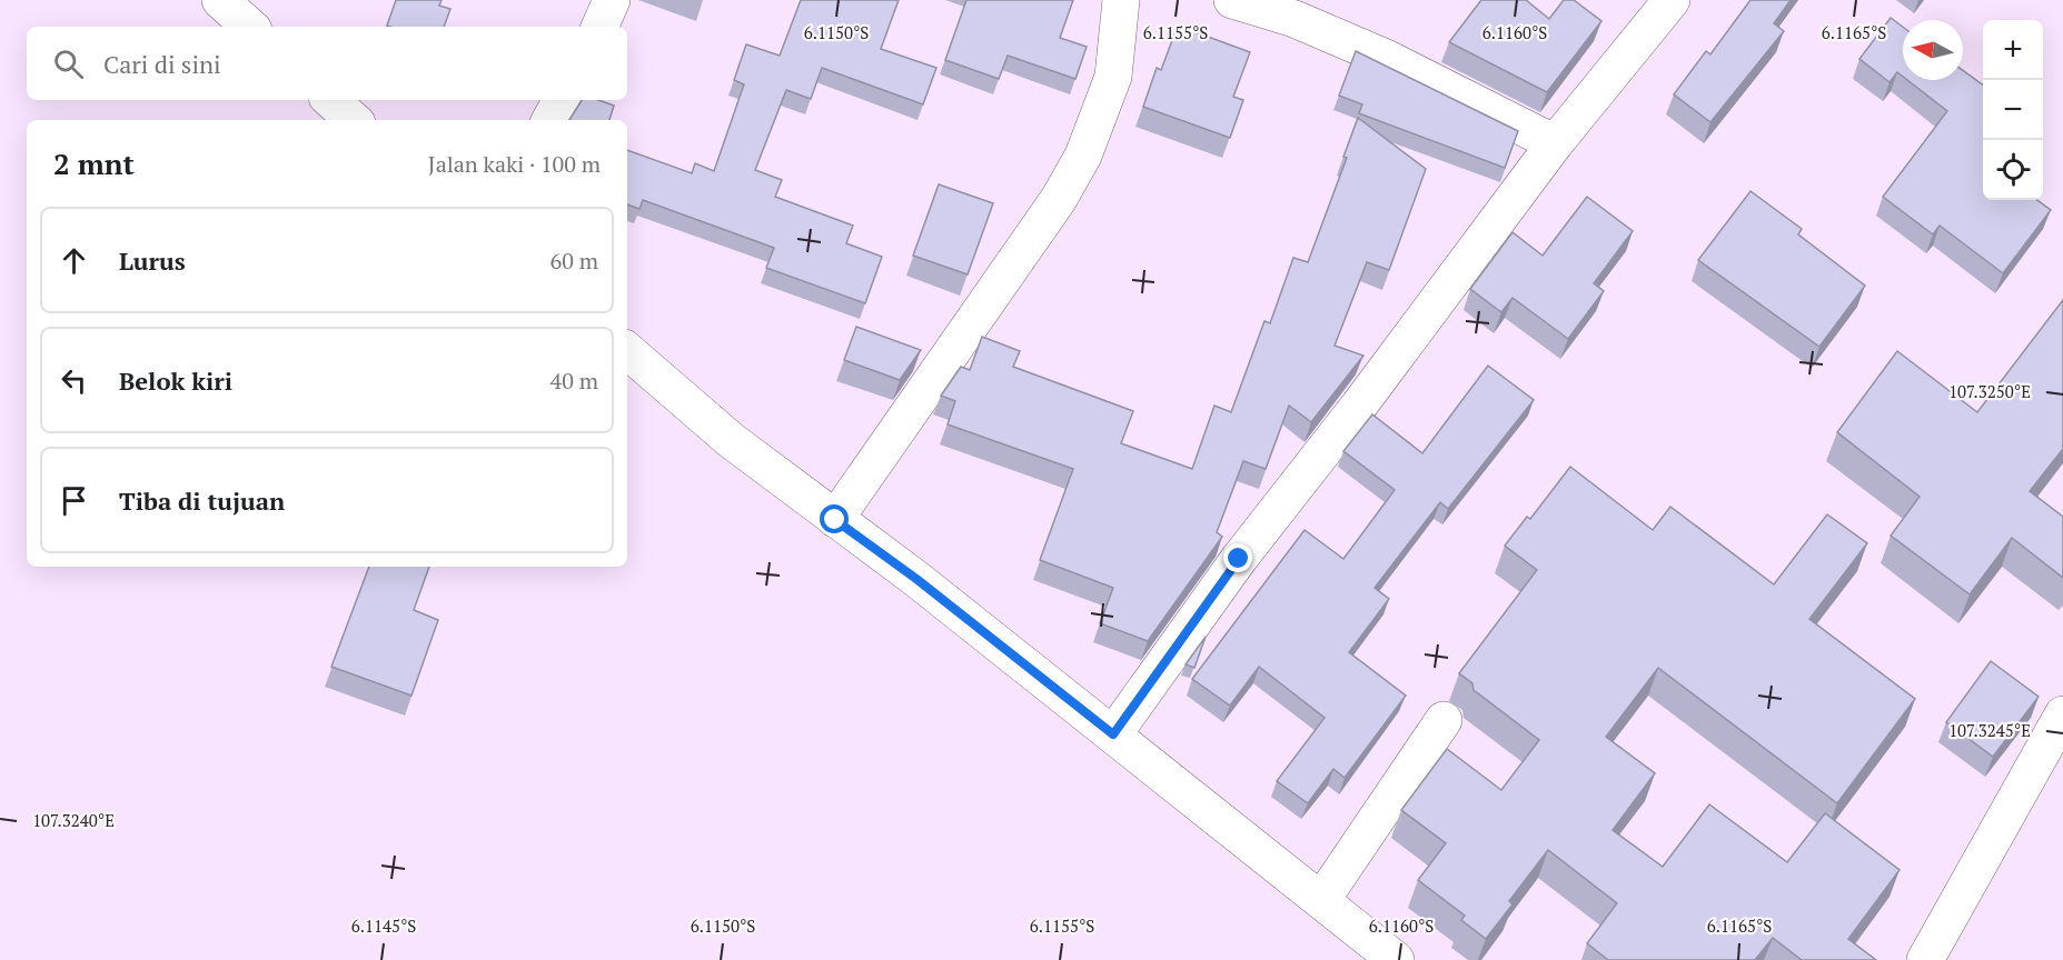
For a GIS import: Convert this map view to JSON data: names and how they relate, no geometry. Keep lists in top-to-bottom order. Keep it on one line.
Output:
{"north":"left","page":{"map_buttons":["+","−"],"search":"Cari di sini","heading":["2 mnt","Jalan kaki · 100 m"],"list":[["Lurus","60 m"],["Belok kiri","40 m"],"Tiba di tujuan"]},"coordinates":["6.1150°S","6.1155°S","6.1160°S","6.1165°S","107.3250°E","107.3245°E","107.3240°E","6.1145°S"]}
